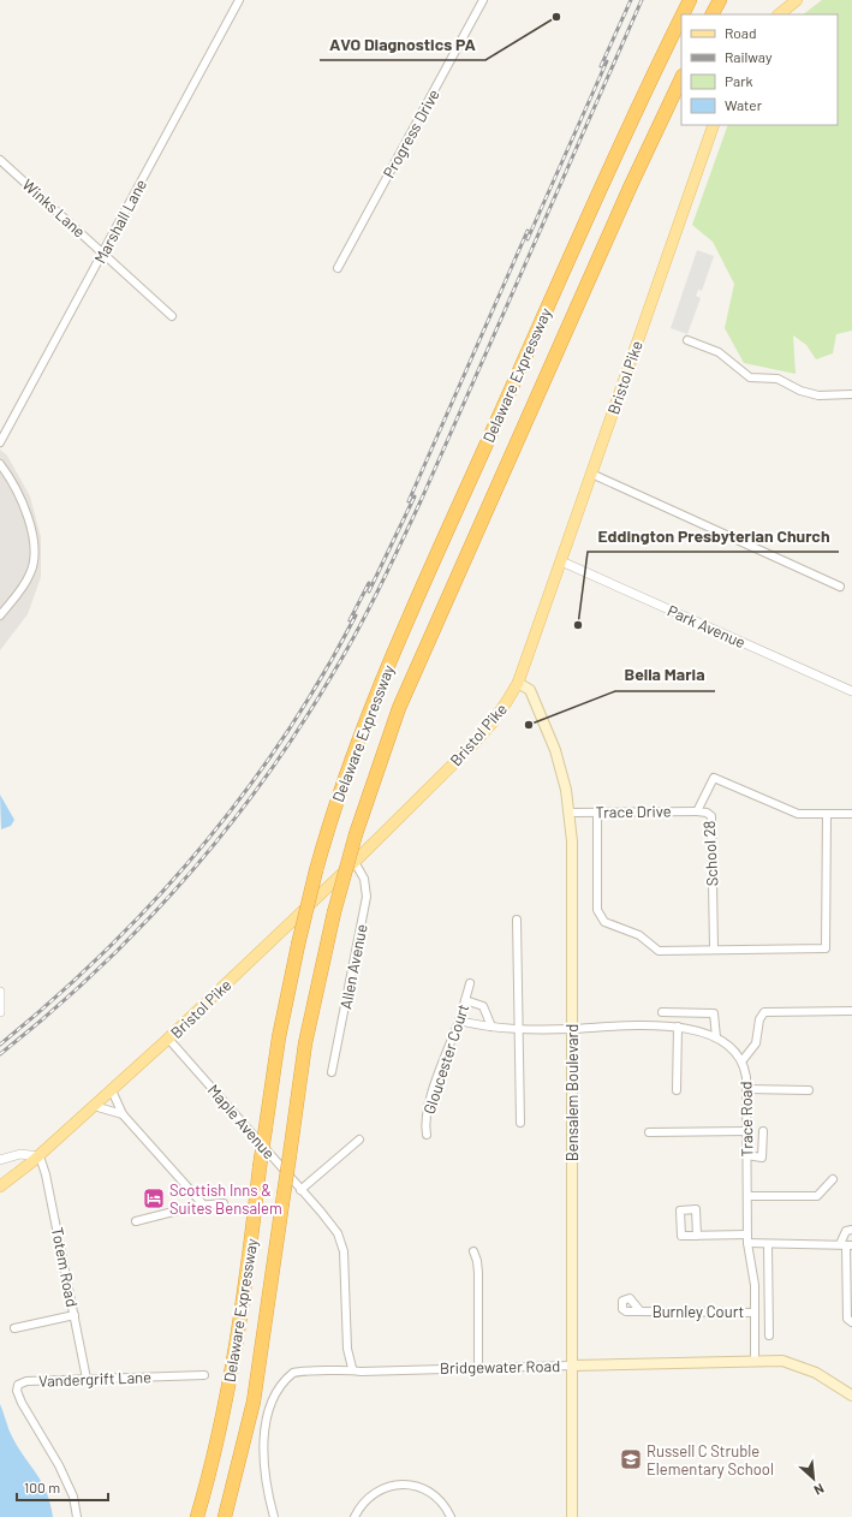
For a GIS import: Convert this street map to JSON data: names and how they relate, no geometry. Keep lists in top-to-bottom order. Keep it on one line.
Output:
{"streets":{"highway":["Delaware Expressway"],"main road":["Bristol Pike","Bensalem Boulevard","Bridgewater Road"],"street":["Progress Drive","Winks Lane","Marshall Lane","Park Avenue","Trace Drive","School 28","Allen Avenue","Gloucester Court","Trace Road","Maple Avenue","Totem Road","Burnley Court","Vandergrift Lane"]},"crossings":[["Winks Lane","Marshall Lane"],["Bristol Pike","Park Avenue"],["Bristol Pike","Allen Avenue"],["Bristol Pike","Bensalem Boulevard"],["Bristol Pike","Maple Avenue"],["Bristol Pike","Totem Road"],["Trace Drive","School 28"],["Trace Drive","Bensalem Boulevard"],["Gloucester Court","Trace Road"],["Bensalem Boulevard","Trace Road"],["Bensalem Boulevard","Bridgewater Road"],["Trace Road","Burnley Court"],["Trace Road","Bridgewater Road"],["Maple Avenue","Bridgewater Road"],["Totem Road","Vandergrift Lane"]],"places":{"other":["AVO Diagnostics PA","Eddington Presbyterian Church","Bella Maria"],"hotel":["Scottish Inns & Suites Bensalem"],"school or university":["Russell C Struble Elementary School"]},"legend":["Road","Railway","Park","Water"],"scale_bar":"100 m","north":"bottom right"}
